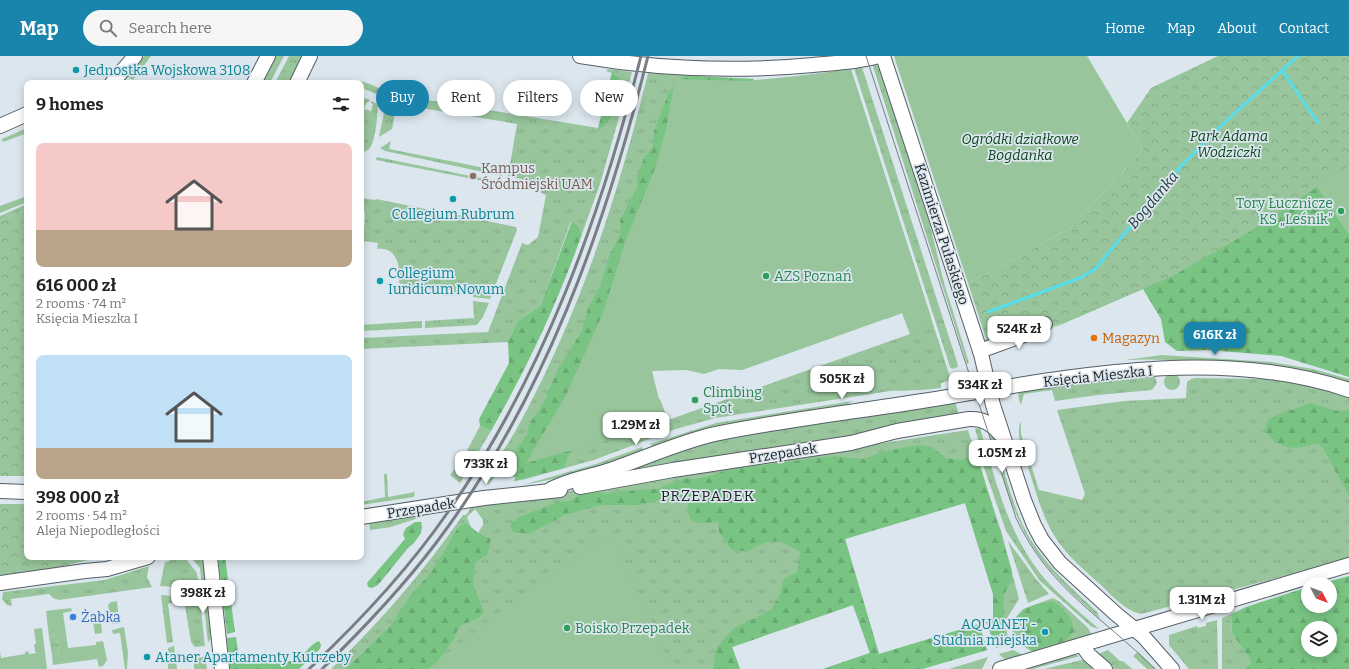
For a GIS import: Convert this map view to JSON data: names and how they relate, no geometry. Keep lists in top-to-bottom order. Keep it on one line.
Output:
{"streets":{"street":["Kazimierza Pułaskiego","Księcia Mieszka I","Przepadek"]},"crossings":[["Kazimierza Pułaskiego","Księcia Mieszka I"],["Kazimierza Pułaskiego","Przepadek"],["Księcia Mieszka I","Przepadek"]],"districts":["PRZEPADEK"],"water":["Bogdanka"],"parks":["Park Adama Wodziczki","Ogródki działkowe Bogdanka"],"places":["Jednostka Wojskowa 3108","Kampus Śródmiejski UAM","Collegium Rubrum","Tory Łucznicze KS „Leśnik”","AZS Poznań","Collegium Iuridicum Novum","Magazyn","Climbing Spot","Żabka","Boisko Przepadek","AQUANET - Studnia miejska","Ataner Apartamenty Kutrzeby"],"north":"bottom right","page":{"header":"Map","search":"Search here","nav":["Home","Map","About","Contact"],"chip":["Buy","Rent","Filters","New"],"heading":"9 homes","list":[{"name":"616 000 zł","note":"2 rooms · 74 m² · Księcia Mieszka I"},{"name":"398 000 zł","note":"2 rooms · 54 m² · Aleja Niepodległości"}],"price":["524K zł","616K zł","505K zł","534K zł","1.29M zł","1.05M zł","733K zł","398K zł","1.31M zł"]}}
